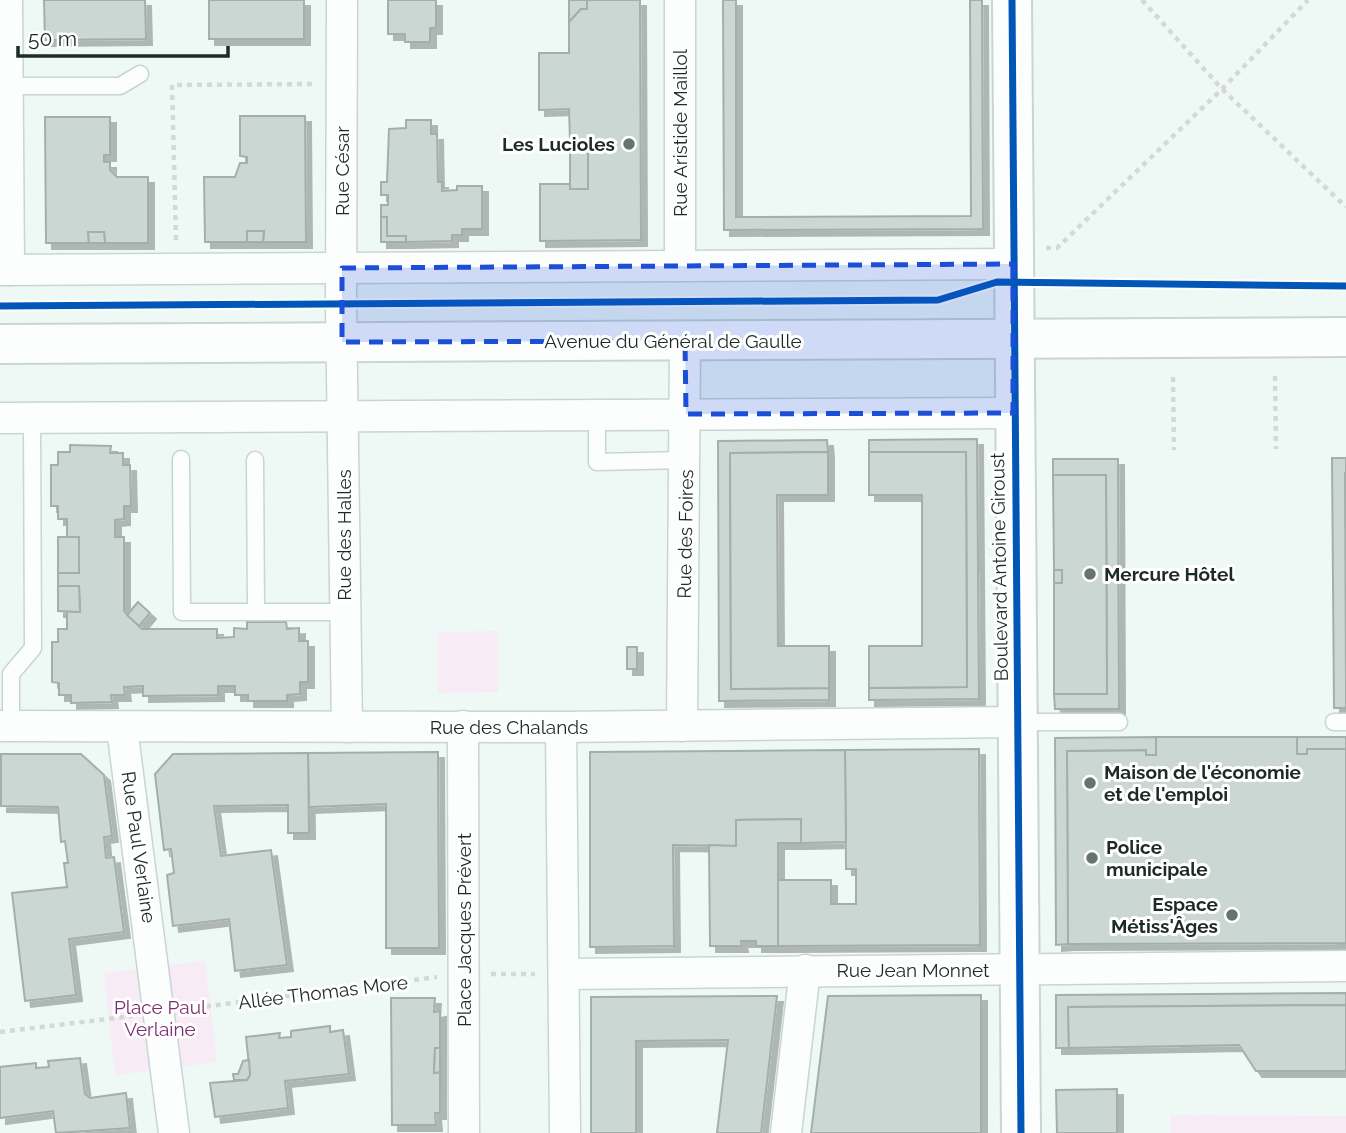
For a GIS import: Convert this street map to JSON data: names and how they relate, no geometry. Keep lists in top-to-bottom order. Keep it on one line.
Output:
{"streets":{"main road":["Avenue du Général de Gaulle","Boulevard Antoine Giroust"],"street":["Rue Aristide Maillol","Rue César","Rue des Foires","Rue des Halles","Rue des Chalands","Rue Paul Verlaine","Place Jacques Prévert","Rue Jean Monnet"],"path":["Allée Thomas More"]},"crossings":[["Rue César","Avenue du Général de Gaulle"],["Rue César","Rue des Halles"],["Avenue du Général de Gaulle","Rue des Foires"],["Avenue du Général de Gaulle","Rue des Halles"],["Avenue du Général de Gaulle","Boulevard Antoine Giroust"],["Rue des Foires","Rue des Chalands"],["Rue des Halles","Rue des Chalands"],["Boulevard Antoine Giroust","Rue des Chalands"],["Boulevard Antoine Giroust","Rue Jean Monnet"],["Rue des Chalands","Rue Paul Verlaine"],["Rue des Chalands","Place Jacques Prévert"],["Rue Paul Verlaine","Allée Thomas More"],["Place Jacques Prévert","Allée Thomas More"],["Rue Jean Monnet","Allée Thomas More"]],"parks":["Place Paul Verlaine"],"places":["Les Lucioles","Mercure Hôtel","Maison de l'économie et de l'emploi","Police municipale","Espace Métiss'Âges"],"scale_bar":"50 m"}
